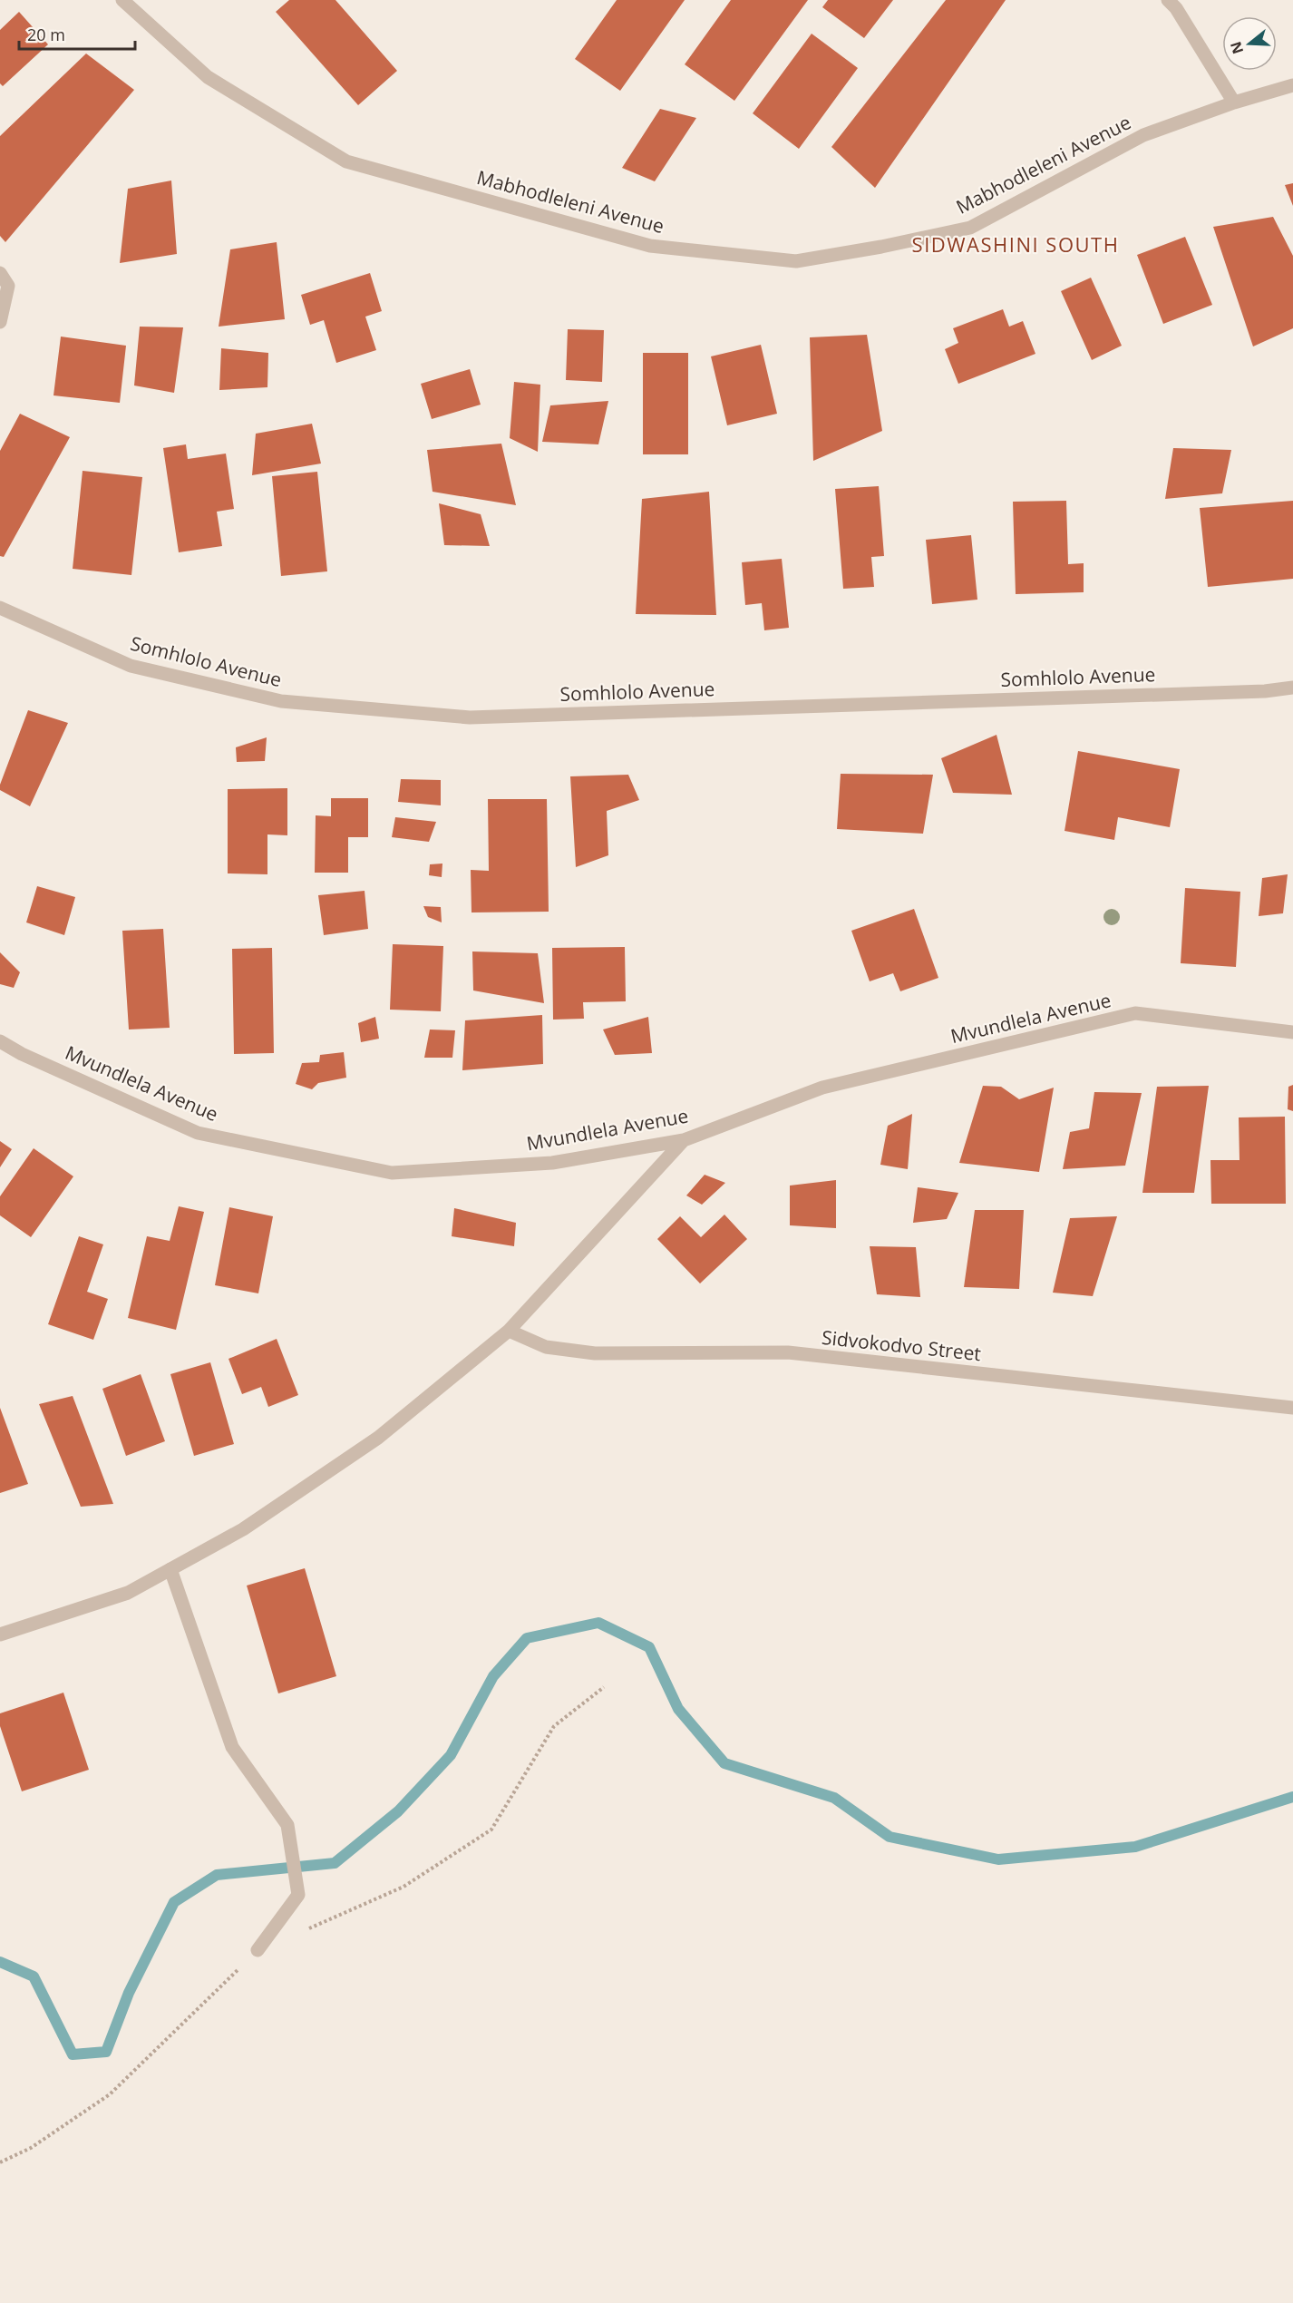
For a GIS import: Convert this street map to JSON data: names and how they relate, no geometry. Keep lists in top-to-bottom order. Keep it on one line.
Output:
{"streets":{"street":["Mabhodleleni Avenue","Somhlolo Avenue","Mvundlela Avenue","Sidvokodvo Street"]},"districts":["SIDWASHINI SOUTH"],"scale_bar":"20 m","north":"left"}
